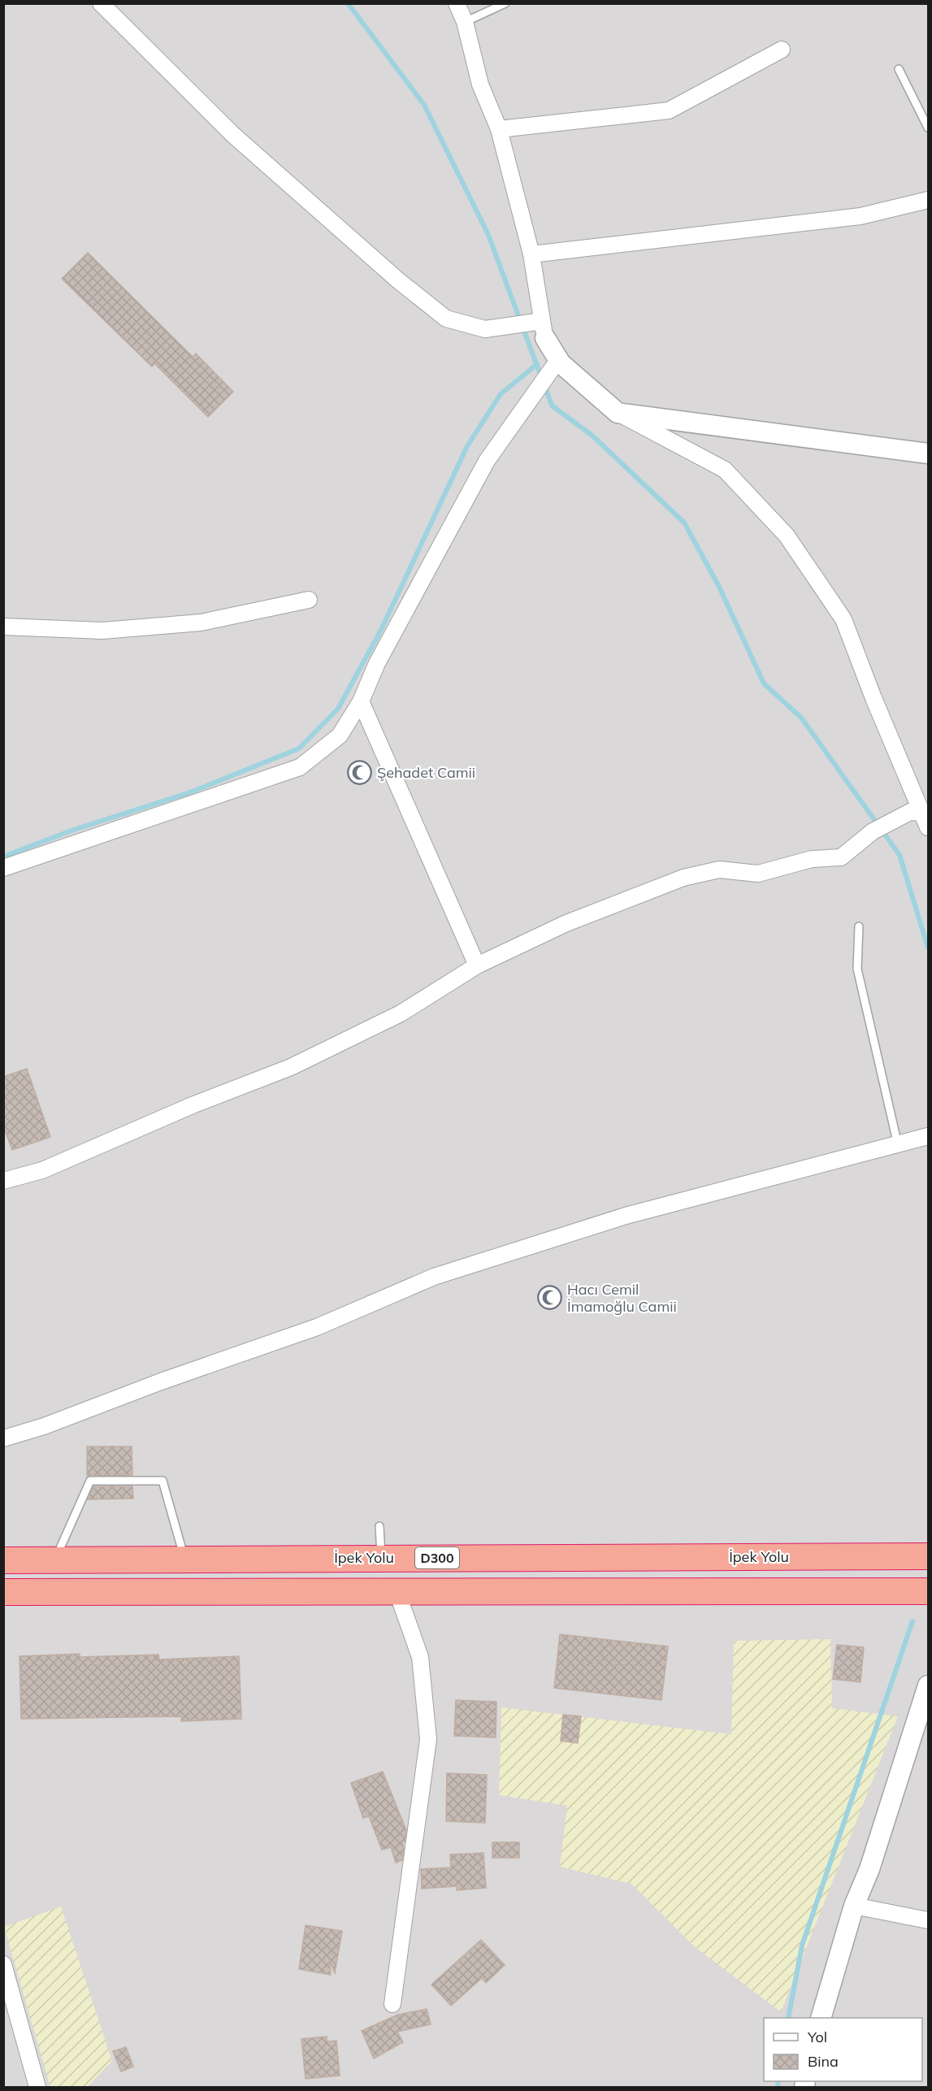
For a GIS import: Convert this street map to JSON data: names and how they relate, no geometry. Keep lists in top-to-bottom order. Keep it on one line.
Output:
{"streets":{"highway":["İpek Yolu","D300"]},"places":{"mosque":["Şehadet Camii","Hacı Cemil İmamoğlu Camii"]},"legend":["Yol","Bina"]}
